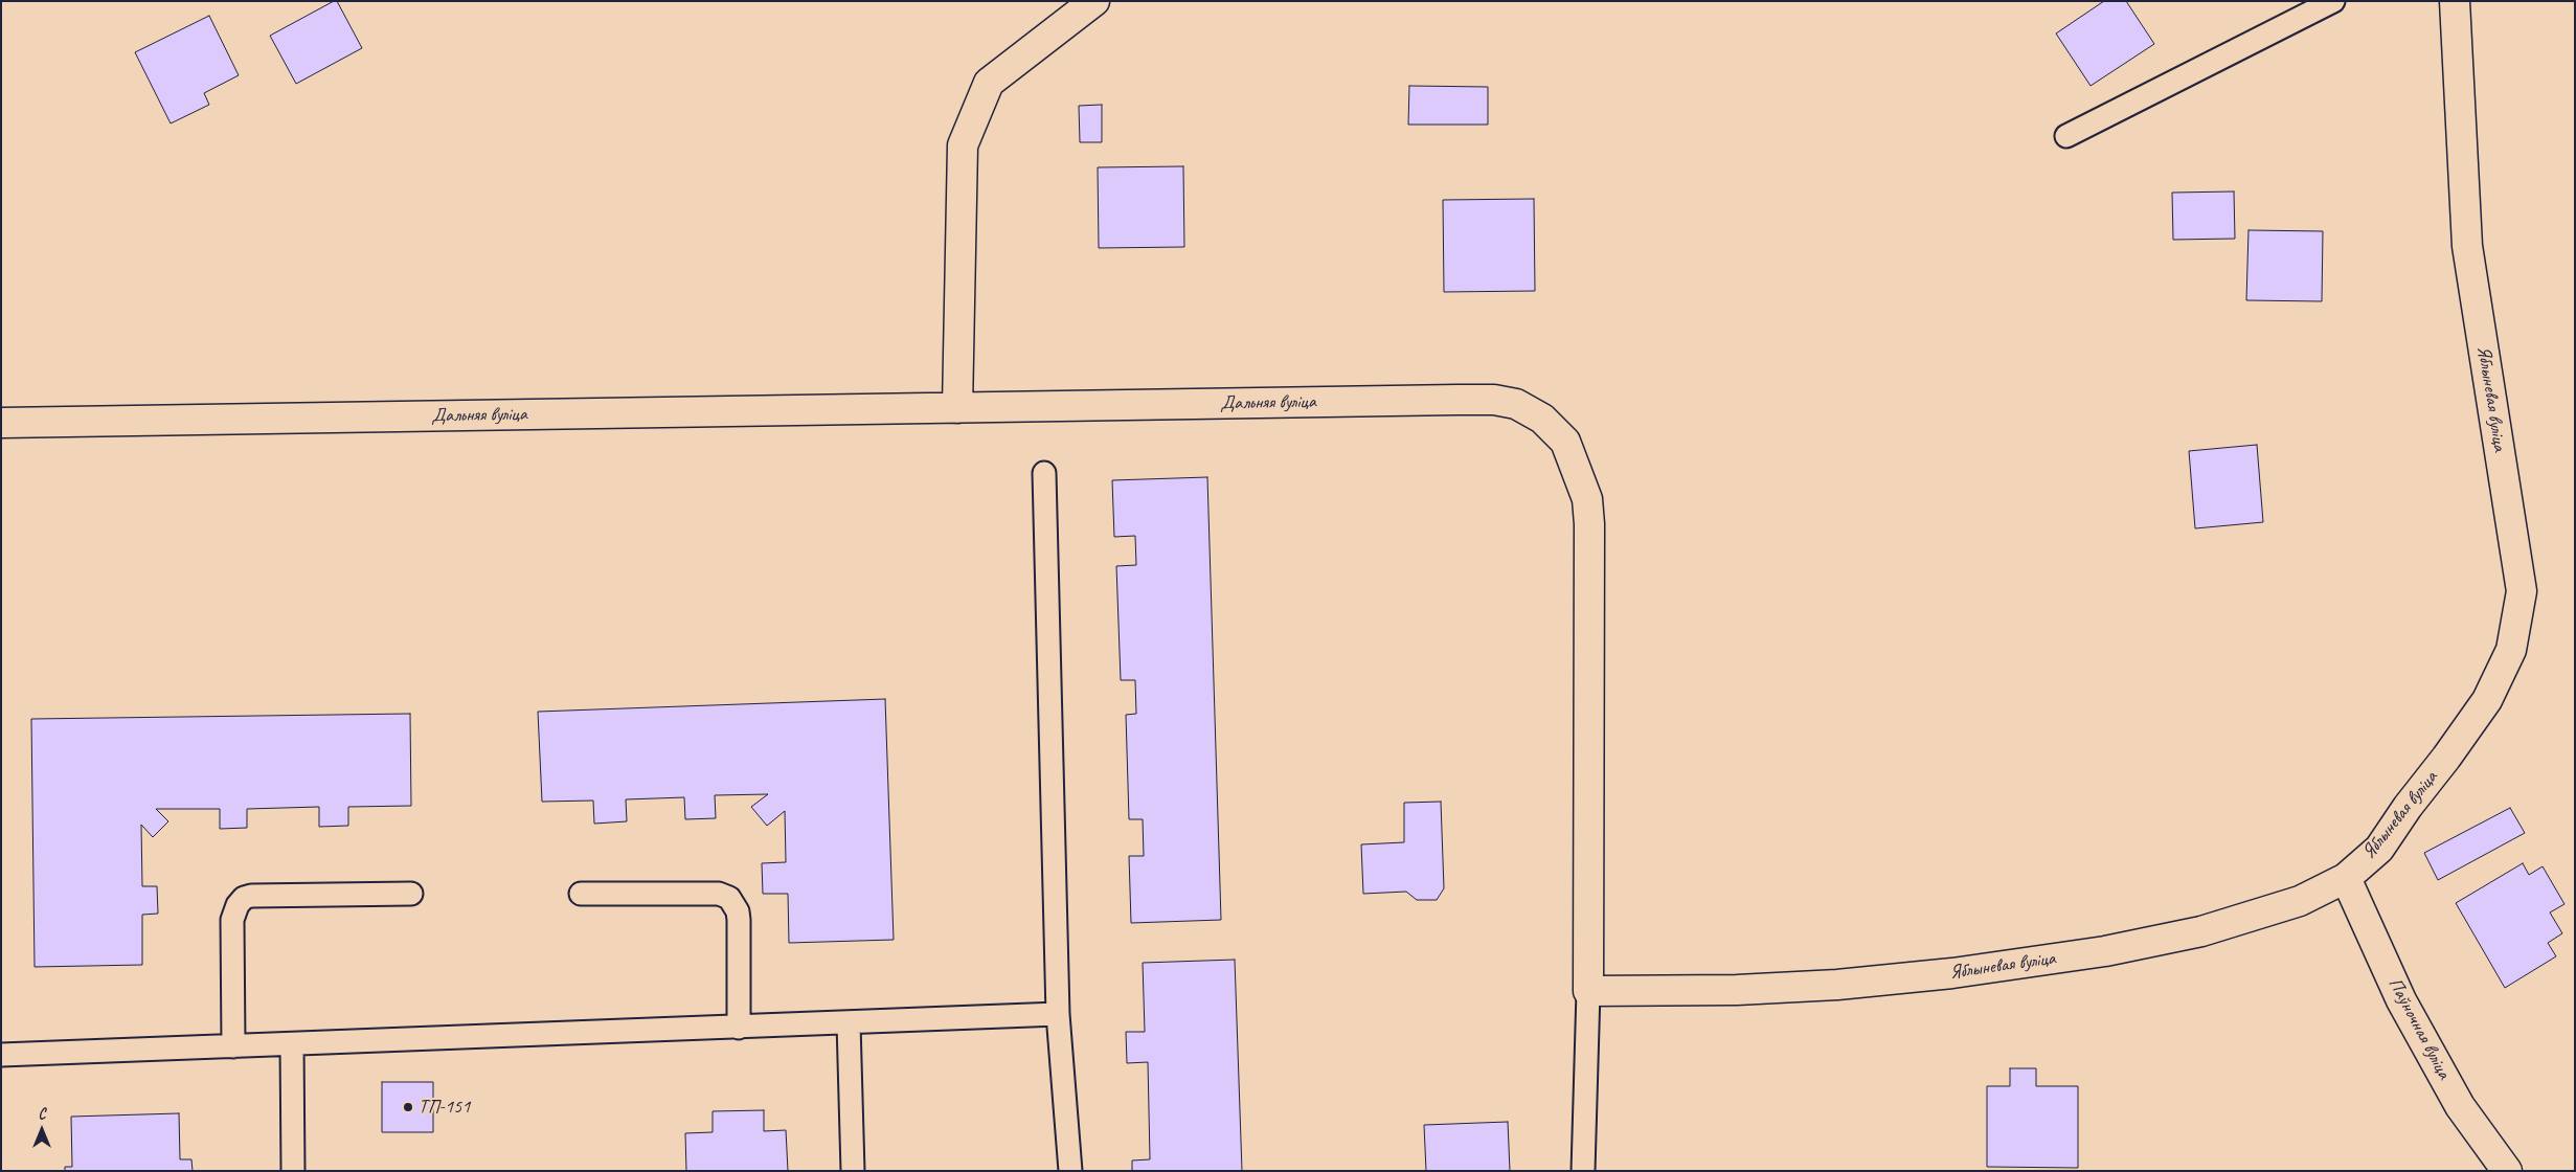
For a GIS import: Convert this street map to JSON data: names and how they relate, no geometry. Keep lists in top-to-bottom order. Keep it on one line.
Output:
{"streets":{"street":["Яблыневая вуліца","Дальняя вуліца","Паўночная вуліца"]},"crossings":[["Яблыневая вуліца","Дальняя вуліца"],["Яблыневая вуліца","Паўночная вуліца"]],"places":["ТП-151"],"north":"top"}
